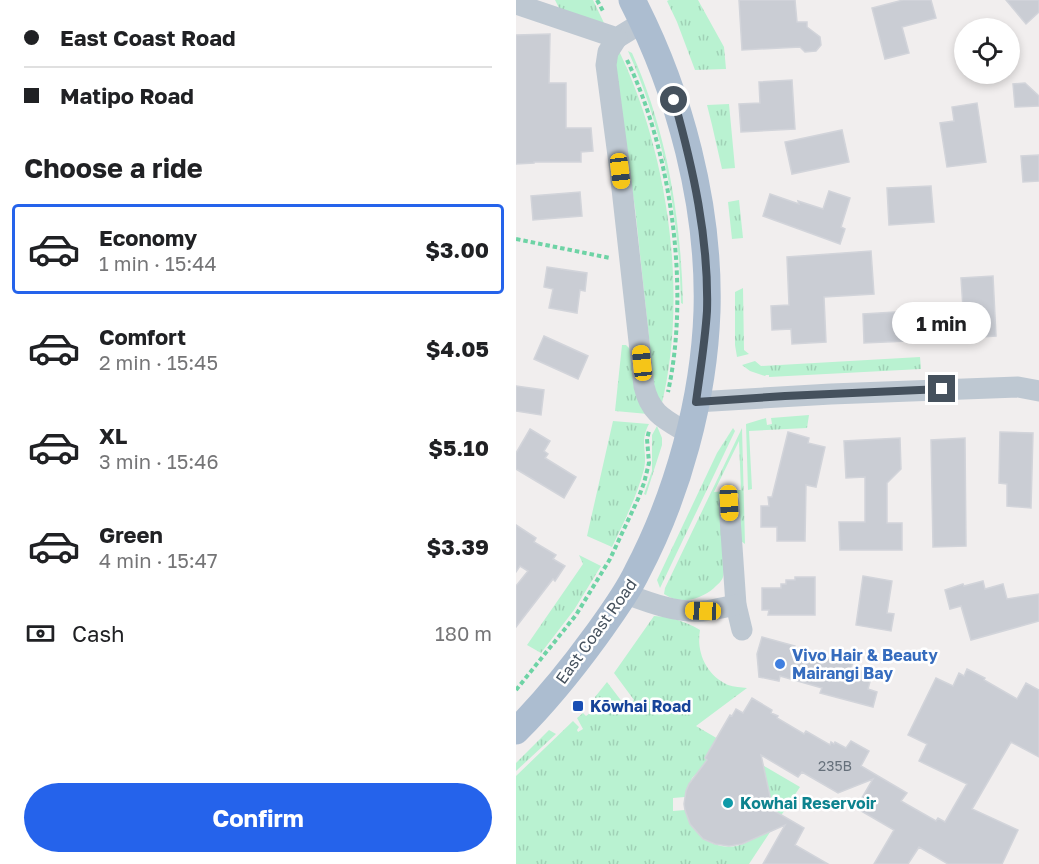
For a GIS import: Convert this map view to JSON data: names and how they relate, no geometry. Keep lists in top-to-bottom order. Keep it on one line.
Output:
{"streets":{"main road":["East Coast Road"]},"places":{"other":["Vivo Hair & Beauty Mairangi Bay","Kowhai Reservoir"],"transit":["Kōwhai Road"]},"house_numbers":["235B"],"page":{"banner":["East Coast Road","Matipo Road"],"heading":"Choose a ride","list":[{"name":"Economy","note":"1 min · 15:44","value":"$3.00"},{"name":"Comfort","note":"2 min · 15:45","value":"$4.05"},{"name":"XL","note":"3 min · 15:46","value":"$5.10"},{"name":"Green","note":"4 min · 15:47","value":"$3.39"}],"bubble":"1 min","pay":["Cash","180 m"],"buttons":"Confirm"}}
